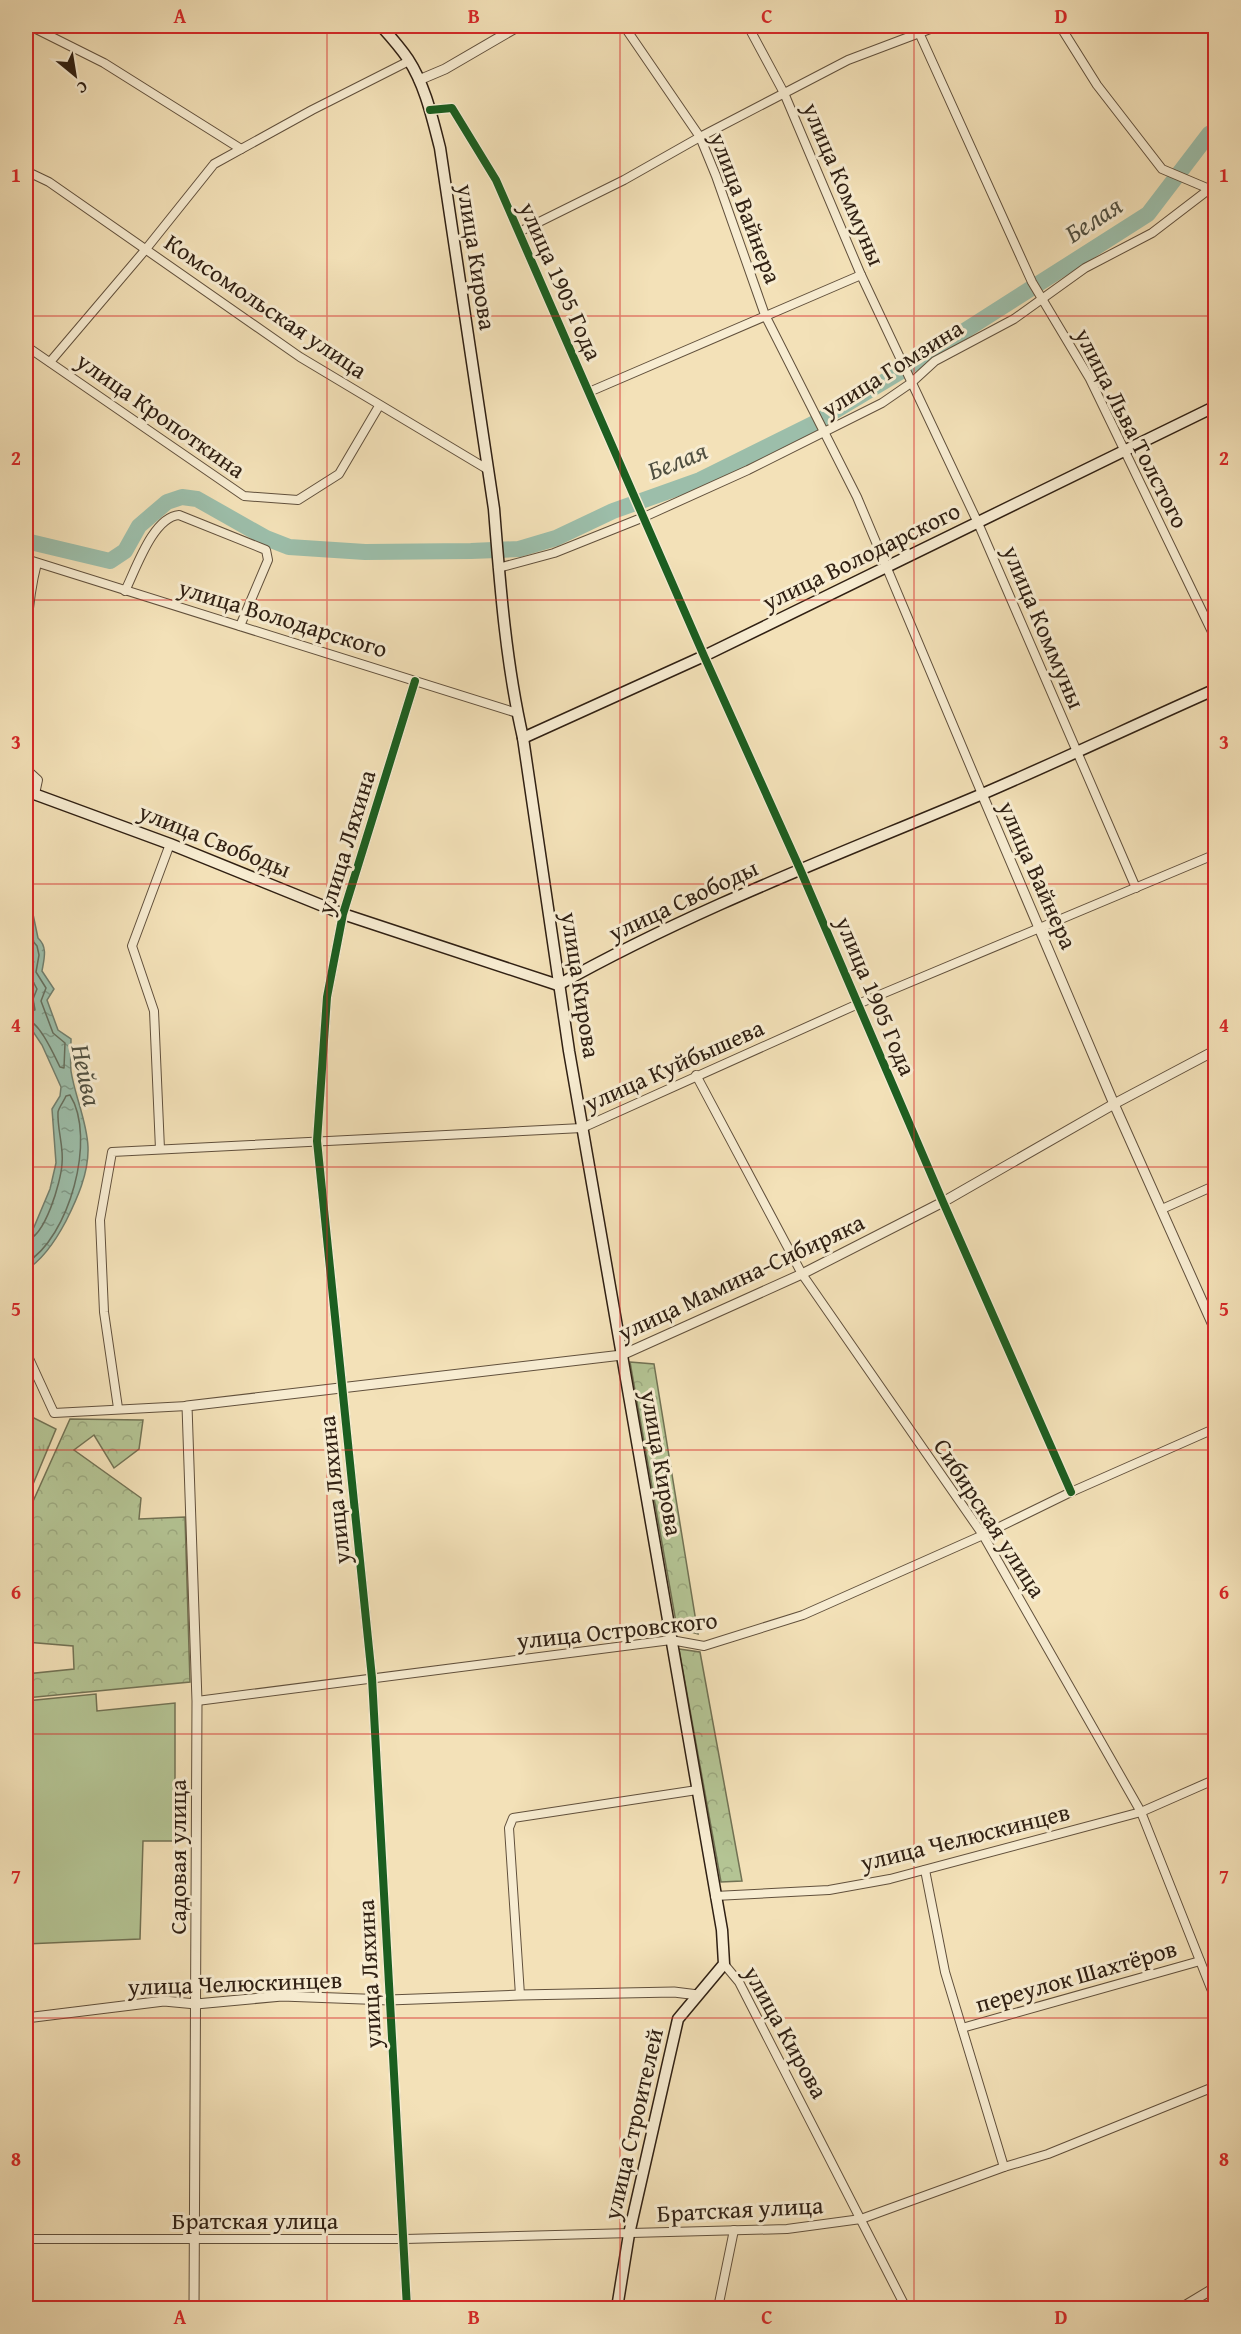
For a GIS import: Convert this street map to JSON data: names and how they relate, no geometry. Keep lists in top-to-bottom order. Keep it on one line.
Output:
{"streets":{"main road":["улица Кирова","улица Володарского","улица Свободы","улица Строителей"],"street":["улица Коммуны","улица Вайнера","улица 1905 Года","Комсомольская улица","улица Гомзина","улица Кропоткина","улица Льва Толстого","улица Ляхина","улица Куйбышева","улица Мамина-Сибиряка","Сибирская улица","улица Островского","улица Челюскинцев","Садовая улица","переулок Шахтёров","Братская улица"]},"crossings":[["улица Коммуны","улица Гомзина"],["улица Коммуны","улица Володарского"],["улица Коммуны","улица Свободы"],["улица Коммуны","улица Куйбышева"],["улица Вайнера","улица Гомзина"],["улица Вайнера","улица Володарского"],["улица Вайнера","улица Свободы"],["улица Вайнера","улица Куйбышева"],["улица Вайнера","улица Мамина-Сибиряка"],["улица Кирова","улица 1905 Года"],["улица Кирова","Комсомольская улица"],["улица Кирова","улица Гомзина"],["улица Кирова","улица Володарского"],["улица Кирова","улица Свободы"],["улица Кирова","улица Куйбышева"],["улица Кирова","улица Мамина-Сибиряка"],["улица Кирова","улица Островского"],["улица Кирова","улица Челюскинцев"],["улица Кирова","улица Строителей"],["улица Кирова","Братская улица"],["улица 1905 Года","улица Гомзина"],["улица 1905 Года","улица Володарского"],["улица 1905 Года","улица Свободы"],["улица 1905 Года","улица Куйбышева"],["улица 1905 Года","улица Мамина-Сибиряка"],["улица 1905 Года","улица Островского"],["Комсомольская улица","улица Кропоткина"],["улица Гомзина","улица Льва Толстого"],["улица Льва Толстого","улица Володарского"],["улица Володарского","улица Ляхина"],["улица Свободы","улица Ляхина"],["улица Ляхина","улица Куйбышева"],["улица Ляхина","улица Мамина-Сибиряка"],["улица Ляхина","улица Островского"],["улица Ляхина","улица Челюскинцев"],["улица Ляхина","Братская улица"],["улица Куйбышева","улица Мамина-Сибиряка"],["улица Куйбышева","Сибирская улица"],["улица Мамина-Сибиряка","Сибирская улица"],["улица Мамина-Сибиряка","Садовая улица"],["Сибирская улица","улица Островского"],["Сибирская улица","улица Челюскинцев"],["Сибирская улица","переулок Шахтёров"],["улица Островского","Садовая улица"],["улица Челюскинцев","Садовая улица"],["улица Челюскинцев","улица Строителей"],["Садовая улица","Братская улица"],["улица Строителей","Братская улица"]],"water":["Белая","Нейва"],"north":"bottom right","grid":{"columns":["A","B","C","D"],"rows":["1","2","3","4","5","6","7","8"]}}
